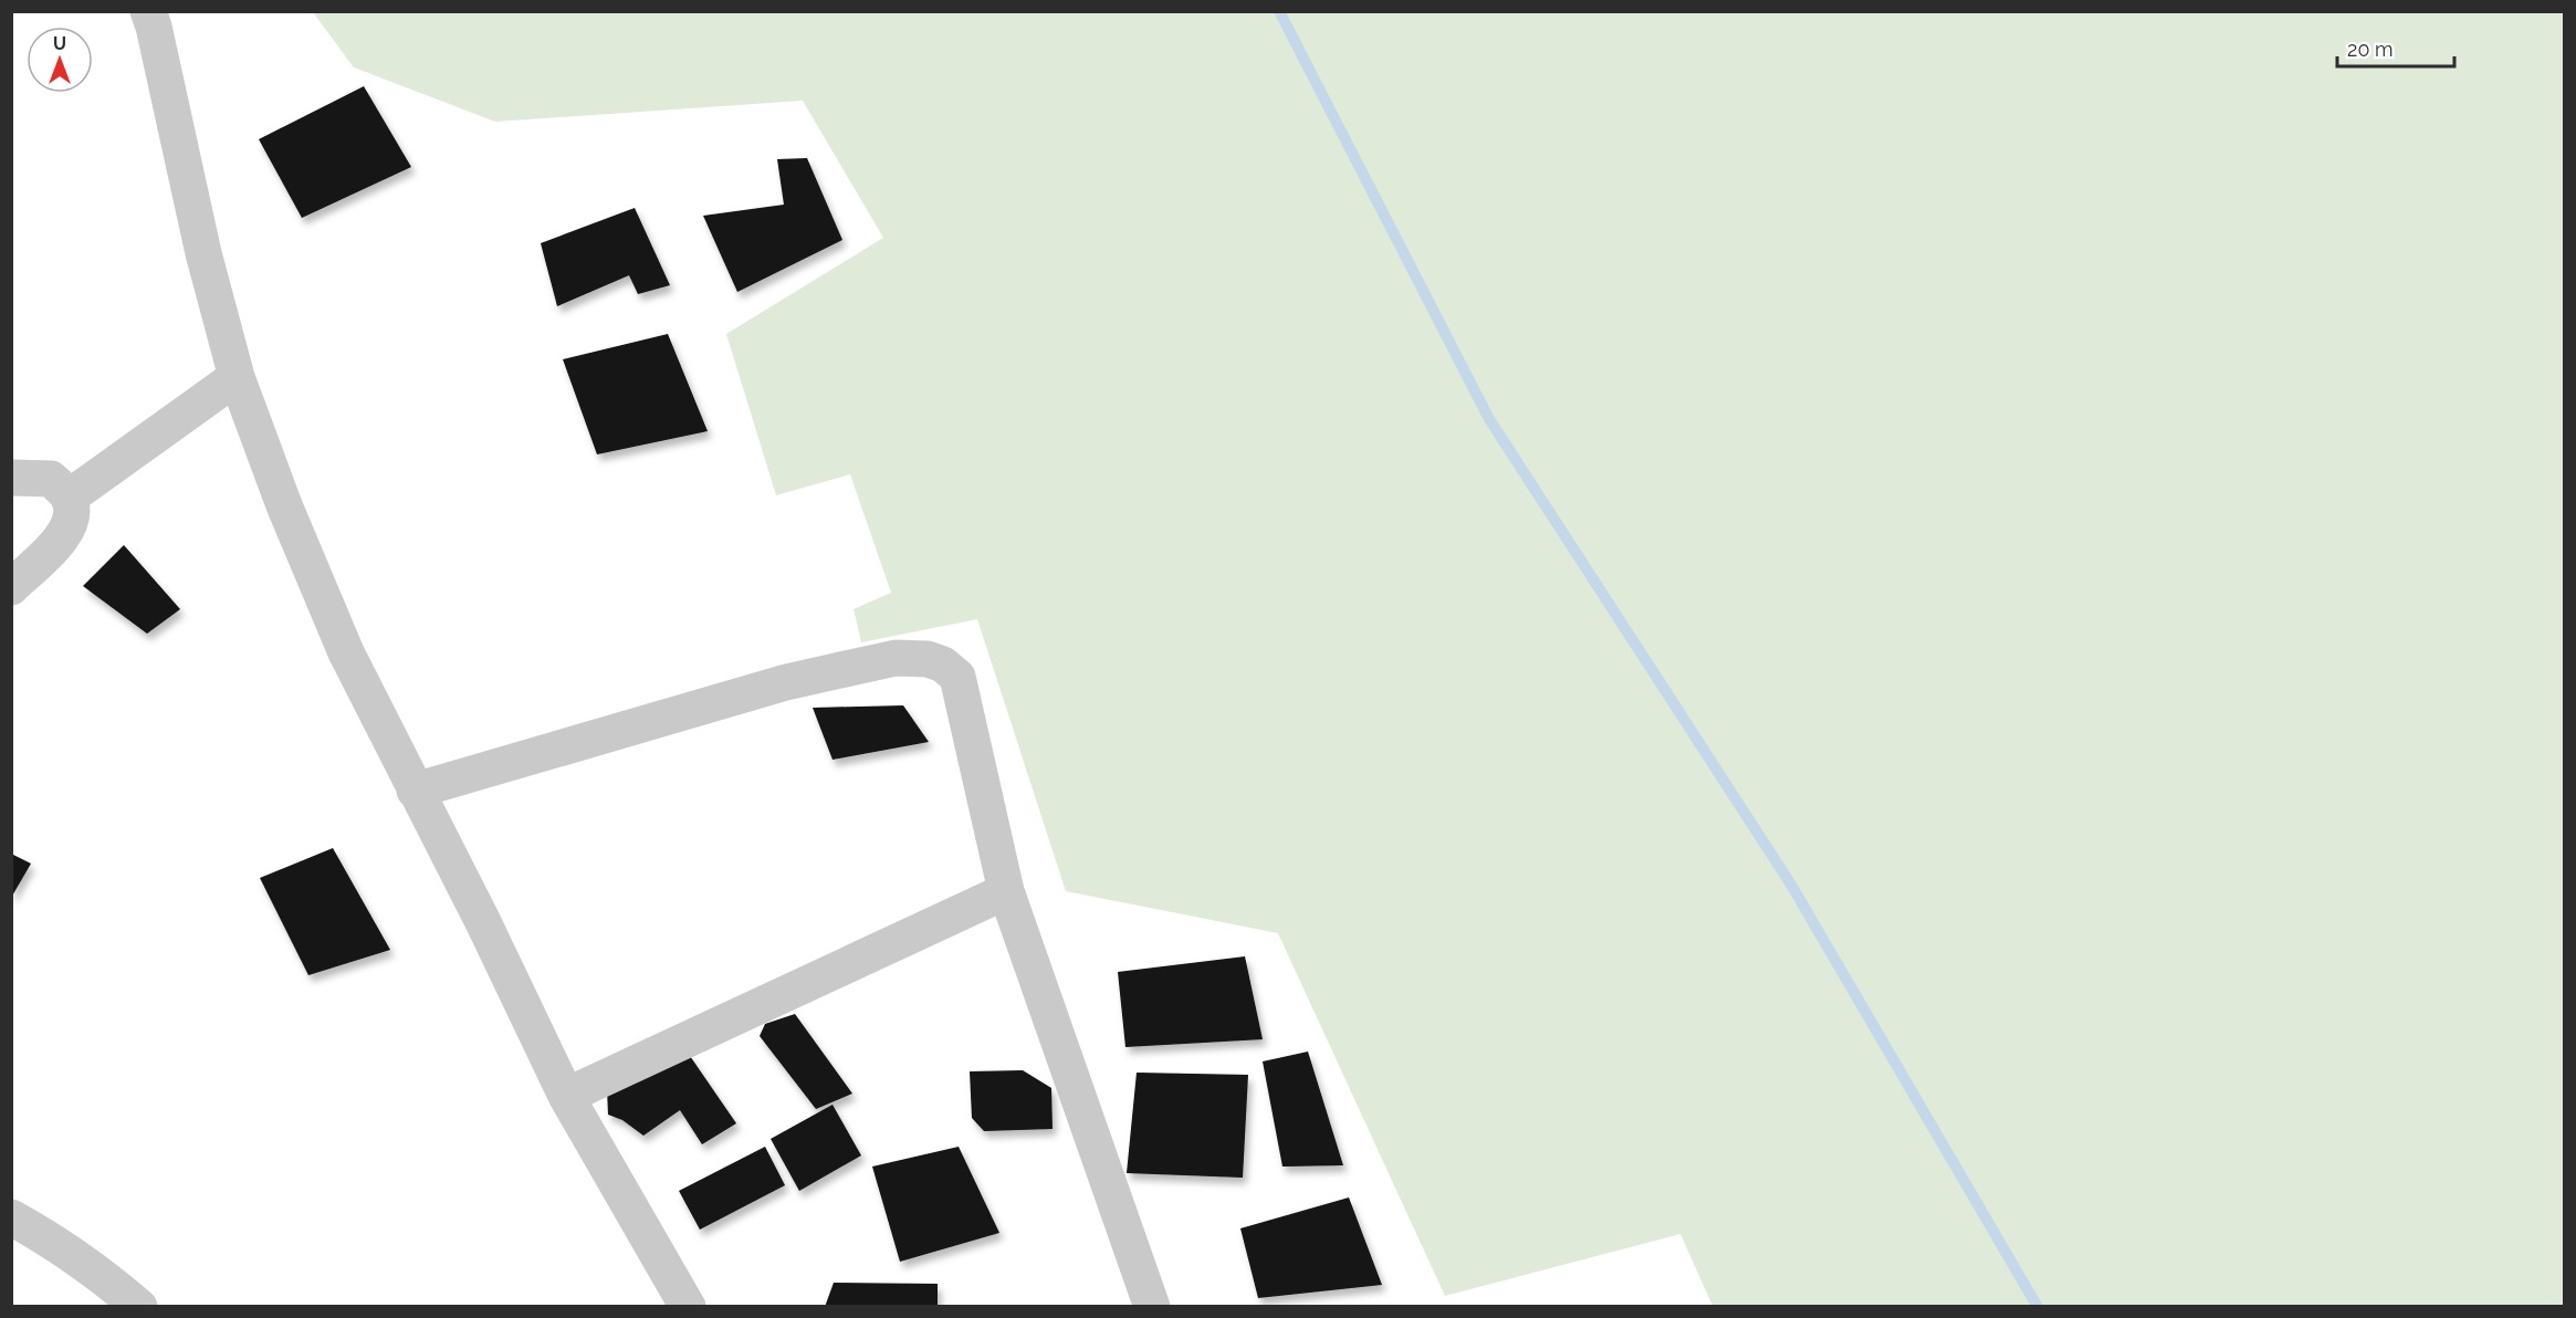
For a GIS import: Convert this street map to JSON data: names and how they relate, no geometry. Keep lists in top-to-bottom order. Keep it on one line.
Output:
{"scale_bar":"20 m","north":"top"}
